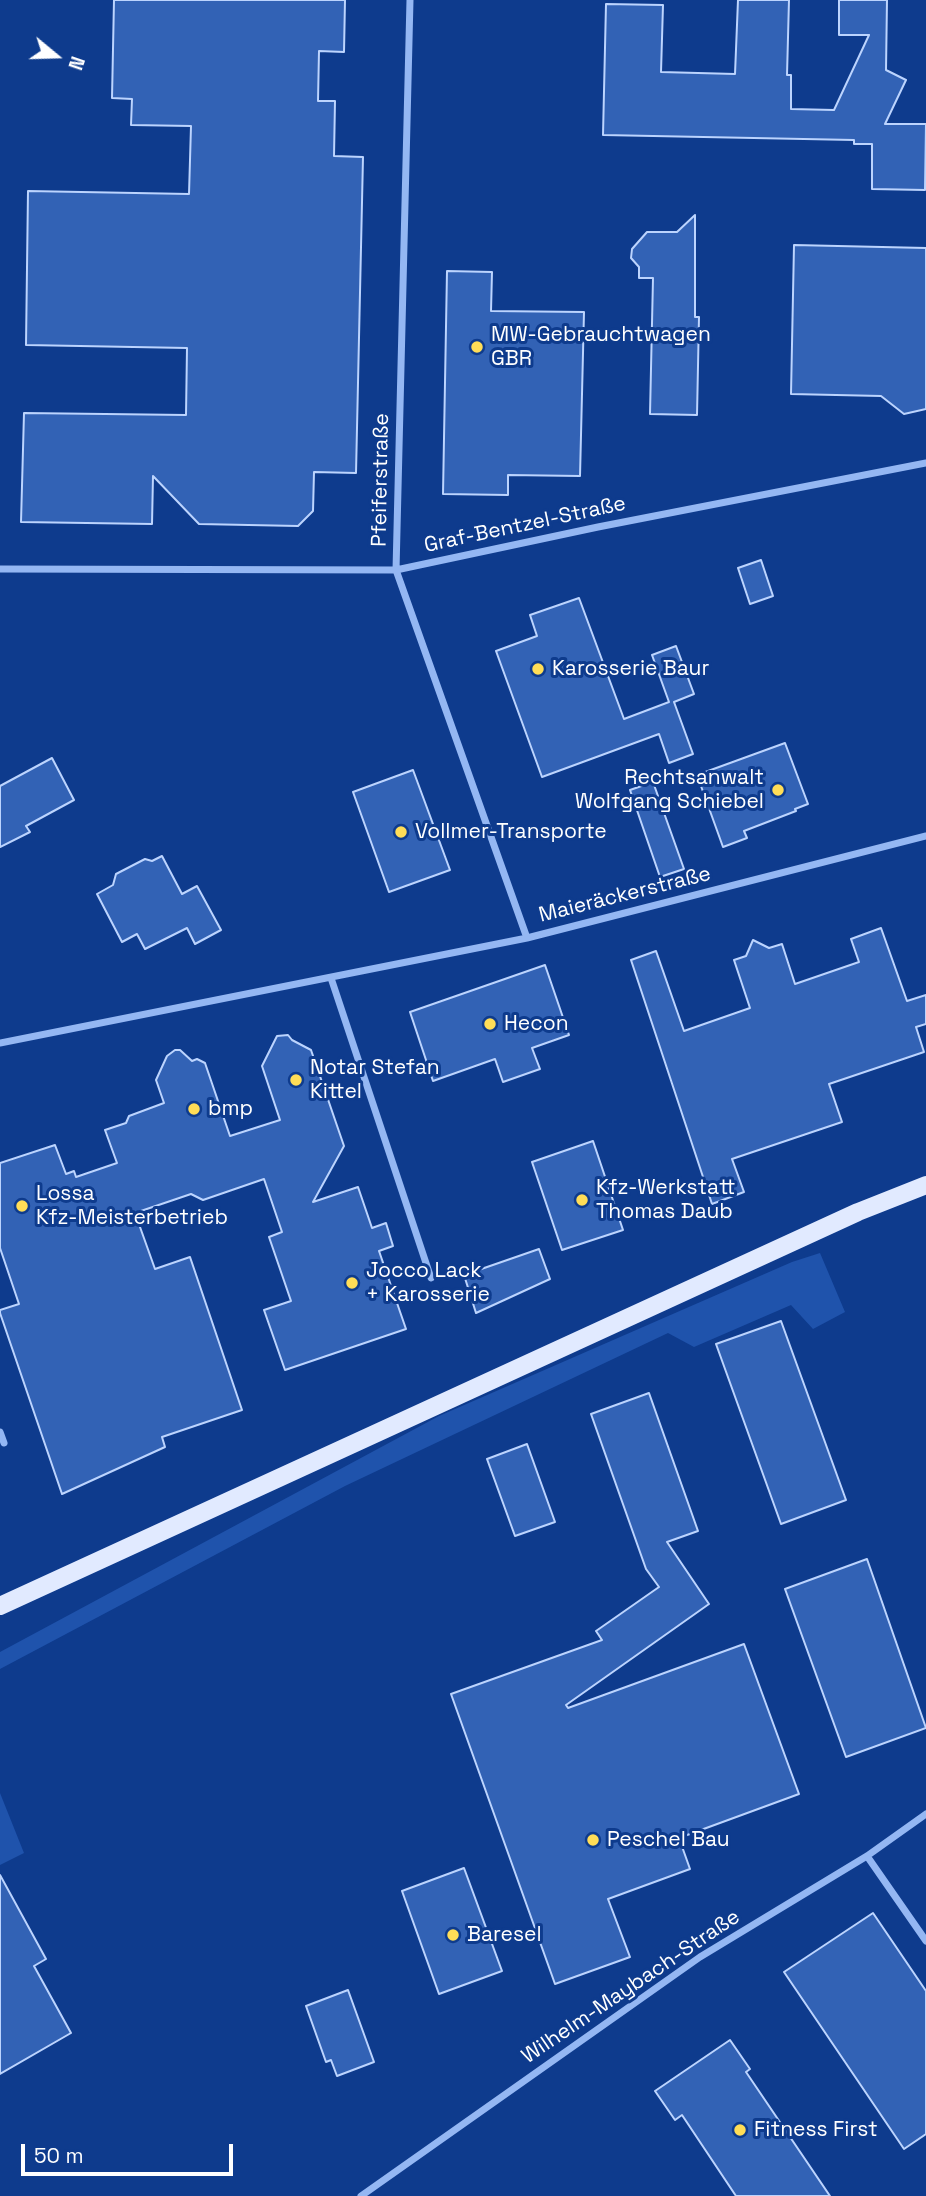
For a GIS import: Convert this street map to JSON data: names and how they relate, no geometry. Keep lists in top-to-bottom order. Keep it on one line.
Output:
{"streets":{"street":["Pfeiferstraße","Graf-Bentzel-Straße","Maieräckerstraße","Wilhelm-Maybach-Straße"]},"crossings":[["Pfeiferstraße","Graf-Bentzel-Straße"],["Pfeiferstraße","Maieräckerstraße"]],"places":["MW-Gebrauchtwagen GBR","Karosserie Baur","Rechtsanwalt Wolfgang Schiebel","Vollmer-Transporte","Hecon","Notar Stefan Kittel","bmp","Kfz-Werkstatt Thomas Daub","Lossa Kfz-Meisterbetrieb","Jocco Lack + Karosserie","Peschel Bau","Baresel","Fitness First"],"scale_bar":"50 m","north":"right"}
